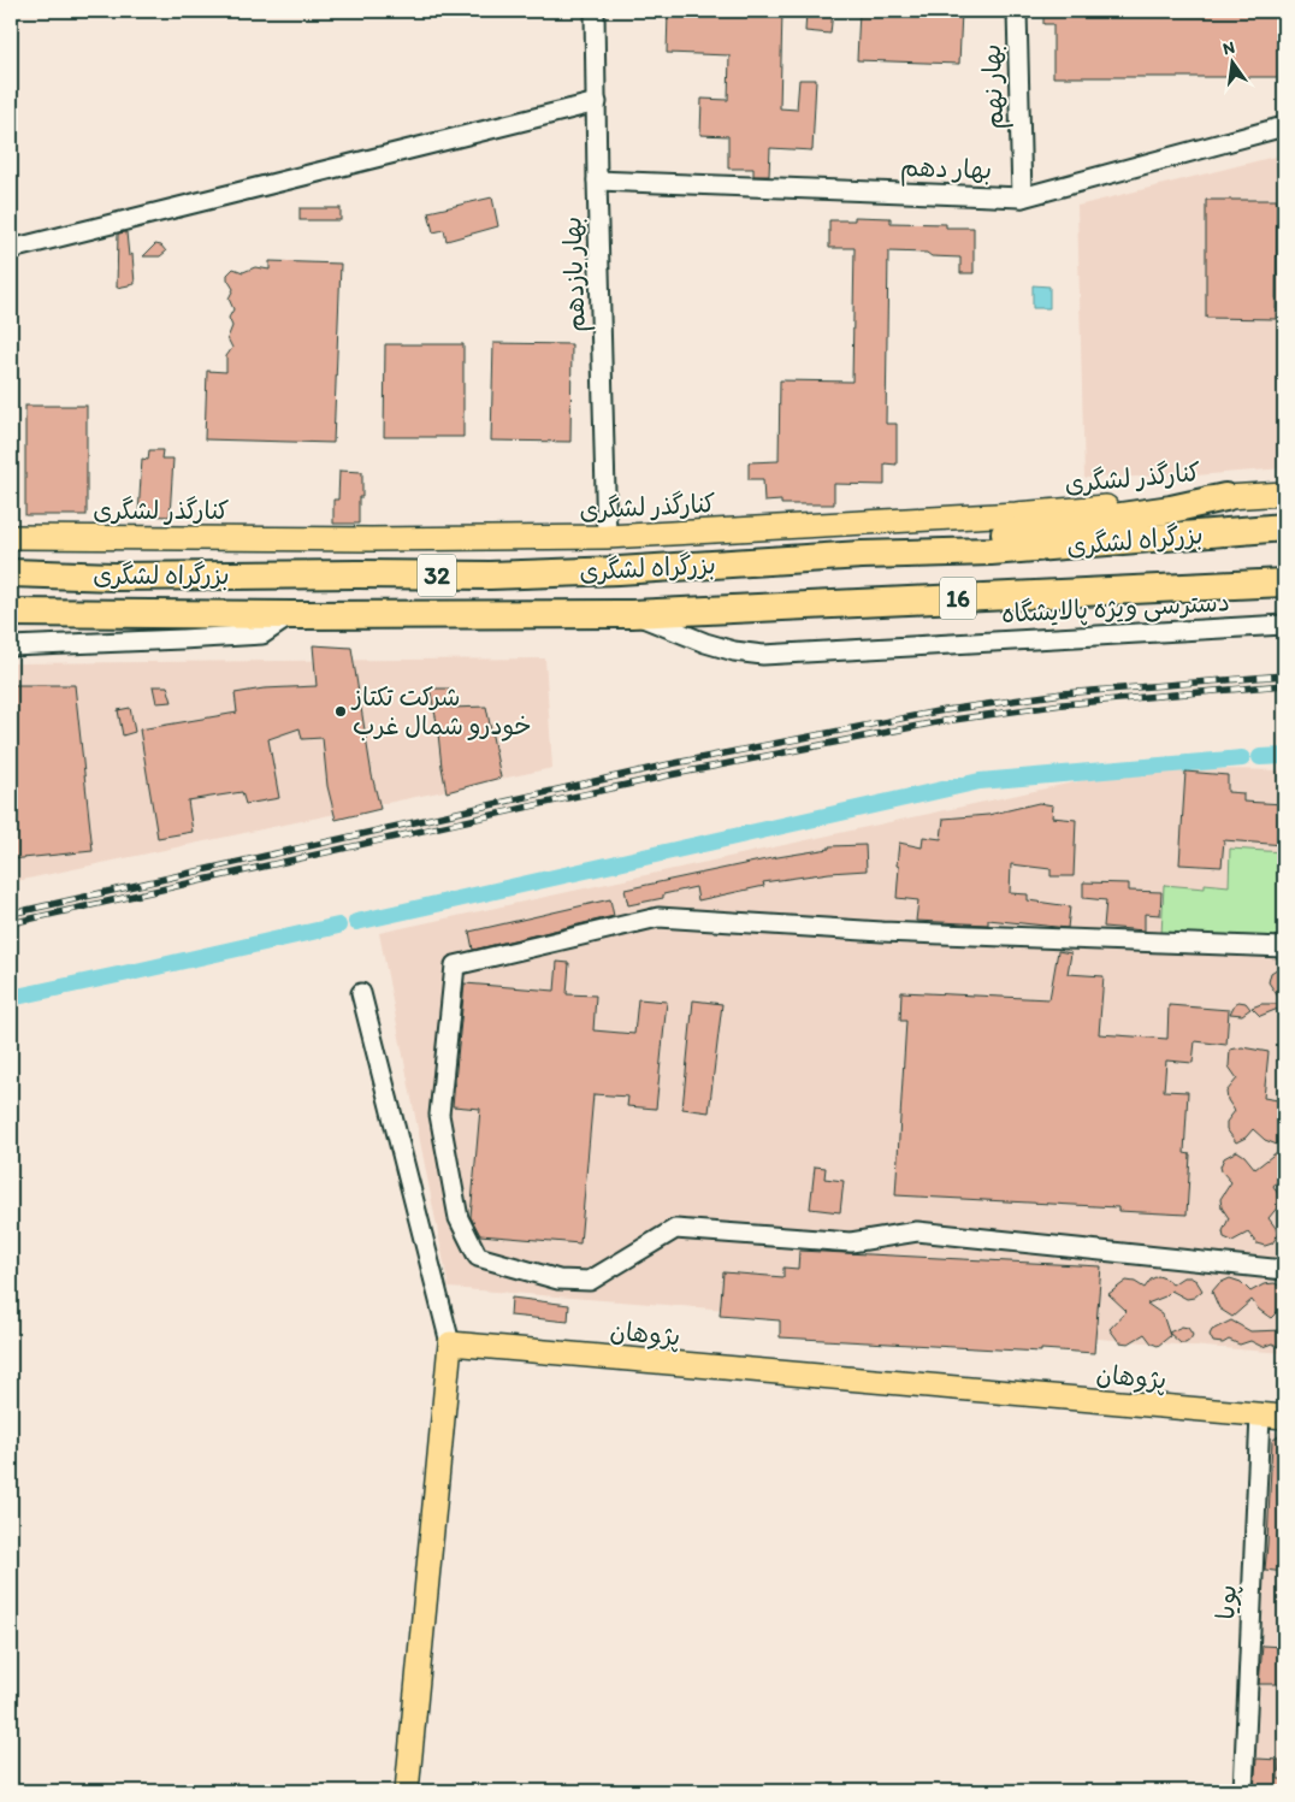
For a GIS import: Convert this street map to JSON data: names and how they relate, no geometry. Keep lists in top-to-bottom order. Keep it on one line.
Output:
{"streets":{"highway":["بزرگراه لشگری","32","16"],"main road":["کنارگذر لشگری","پژوهان"],"street":["بهار نهم","بهار دهم","بهار یازدهم","دسترسی ویژه پالایشگاه","پویا"]},"crossings":[["بهار نهم","بهار دهم"],["بهار دهم","بهار یازدهم"],["بهار یازدهم","کنارگذر لشگری"],["بزرگراه لشگری","دسترسی ویژه پالایشگاه"],["پژوهان","پویا"]],"places":["شرکت تکتاز خودرو شمال غرب"],"north":"top"}
